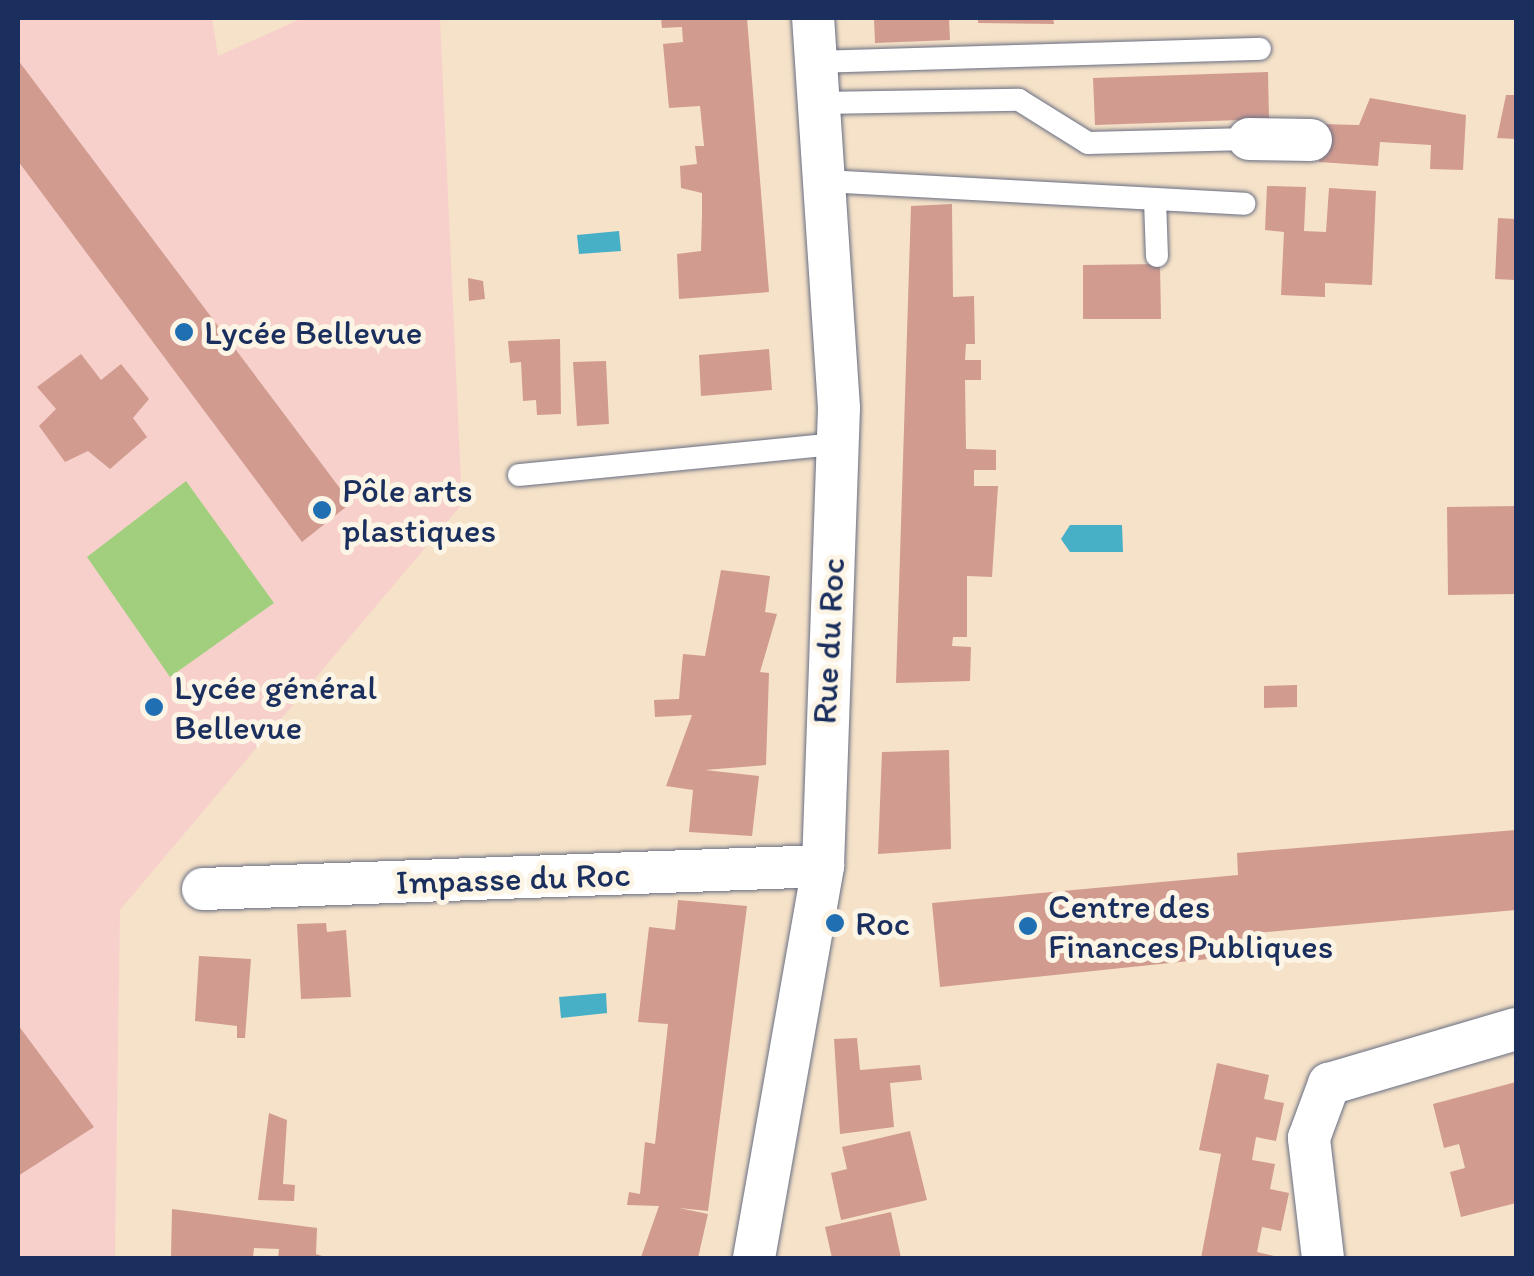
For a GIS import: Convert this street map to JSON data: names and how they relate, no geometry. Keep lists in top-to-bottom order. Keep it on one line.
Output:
{"streets":{"street":["Rue du Roc","Impasse du Roc"]},"crossings":[["Rue du Roc","Impasse du Roc"]],"places":["Lycée Bellevue","Pôle arts plastiques","Lycée général Bellevue","Roc","Centre des Finances Publiques"]}
